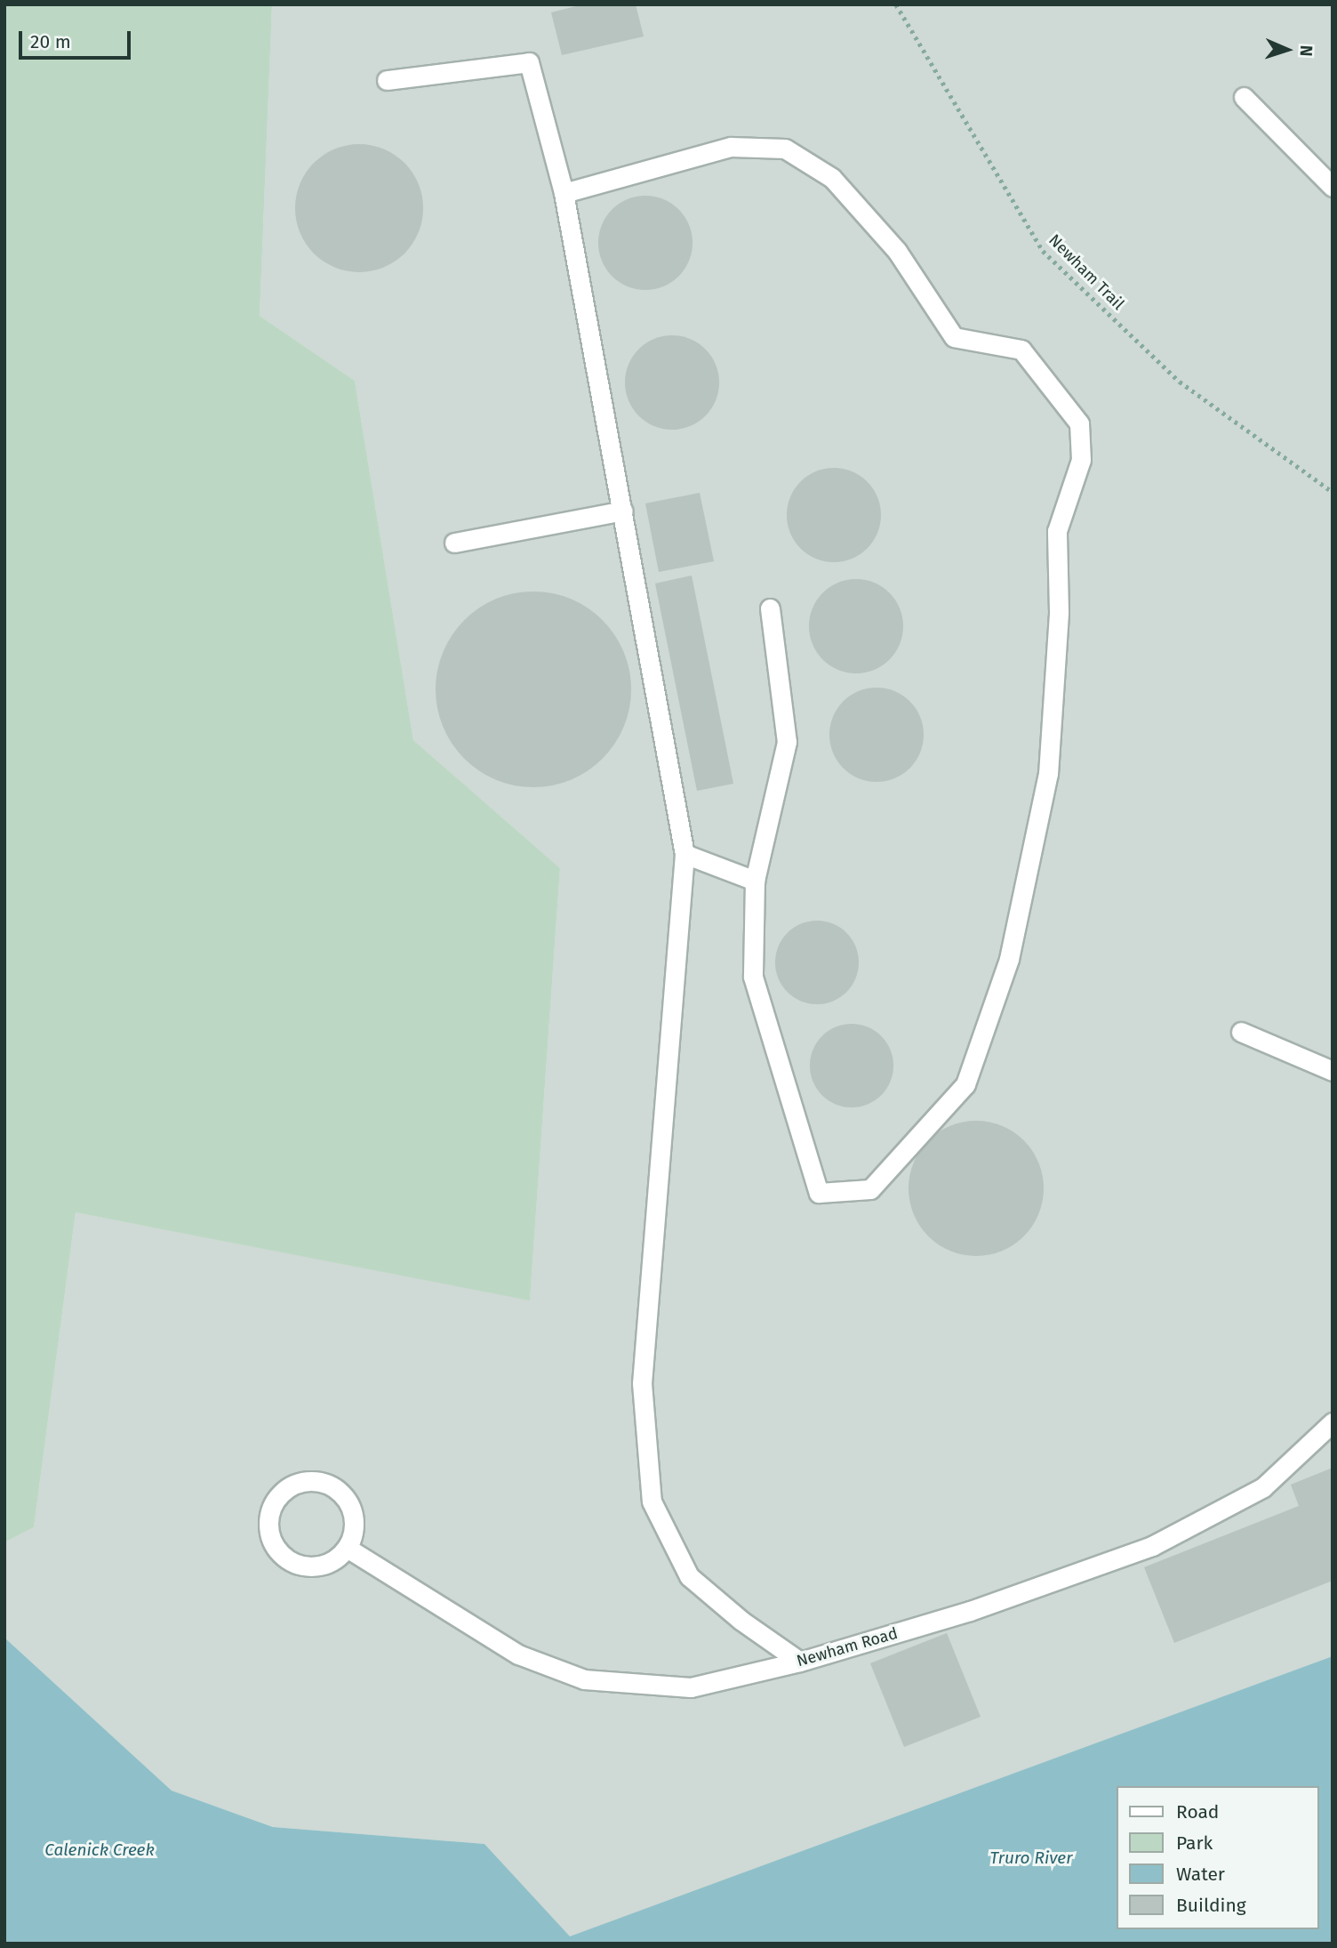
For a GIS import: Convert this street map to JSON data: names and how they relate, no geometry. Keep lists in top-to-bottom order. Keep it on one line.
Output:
{"streets":{"street":["Newham Road"],"path":["Newham Trail"]},"water":["Calenick Creek","Truro River"],"legend":["Road","Park","Water","Building"],"scale_bar":"20 m","north":"right"}
